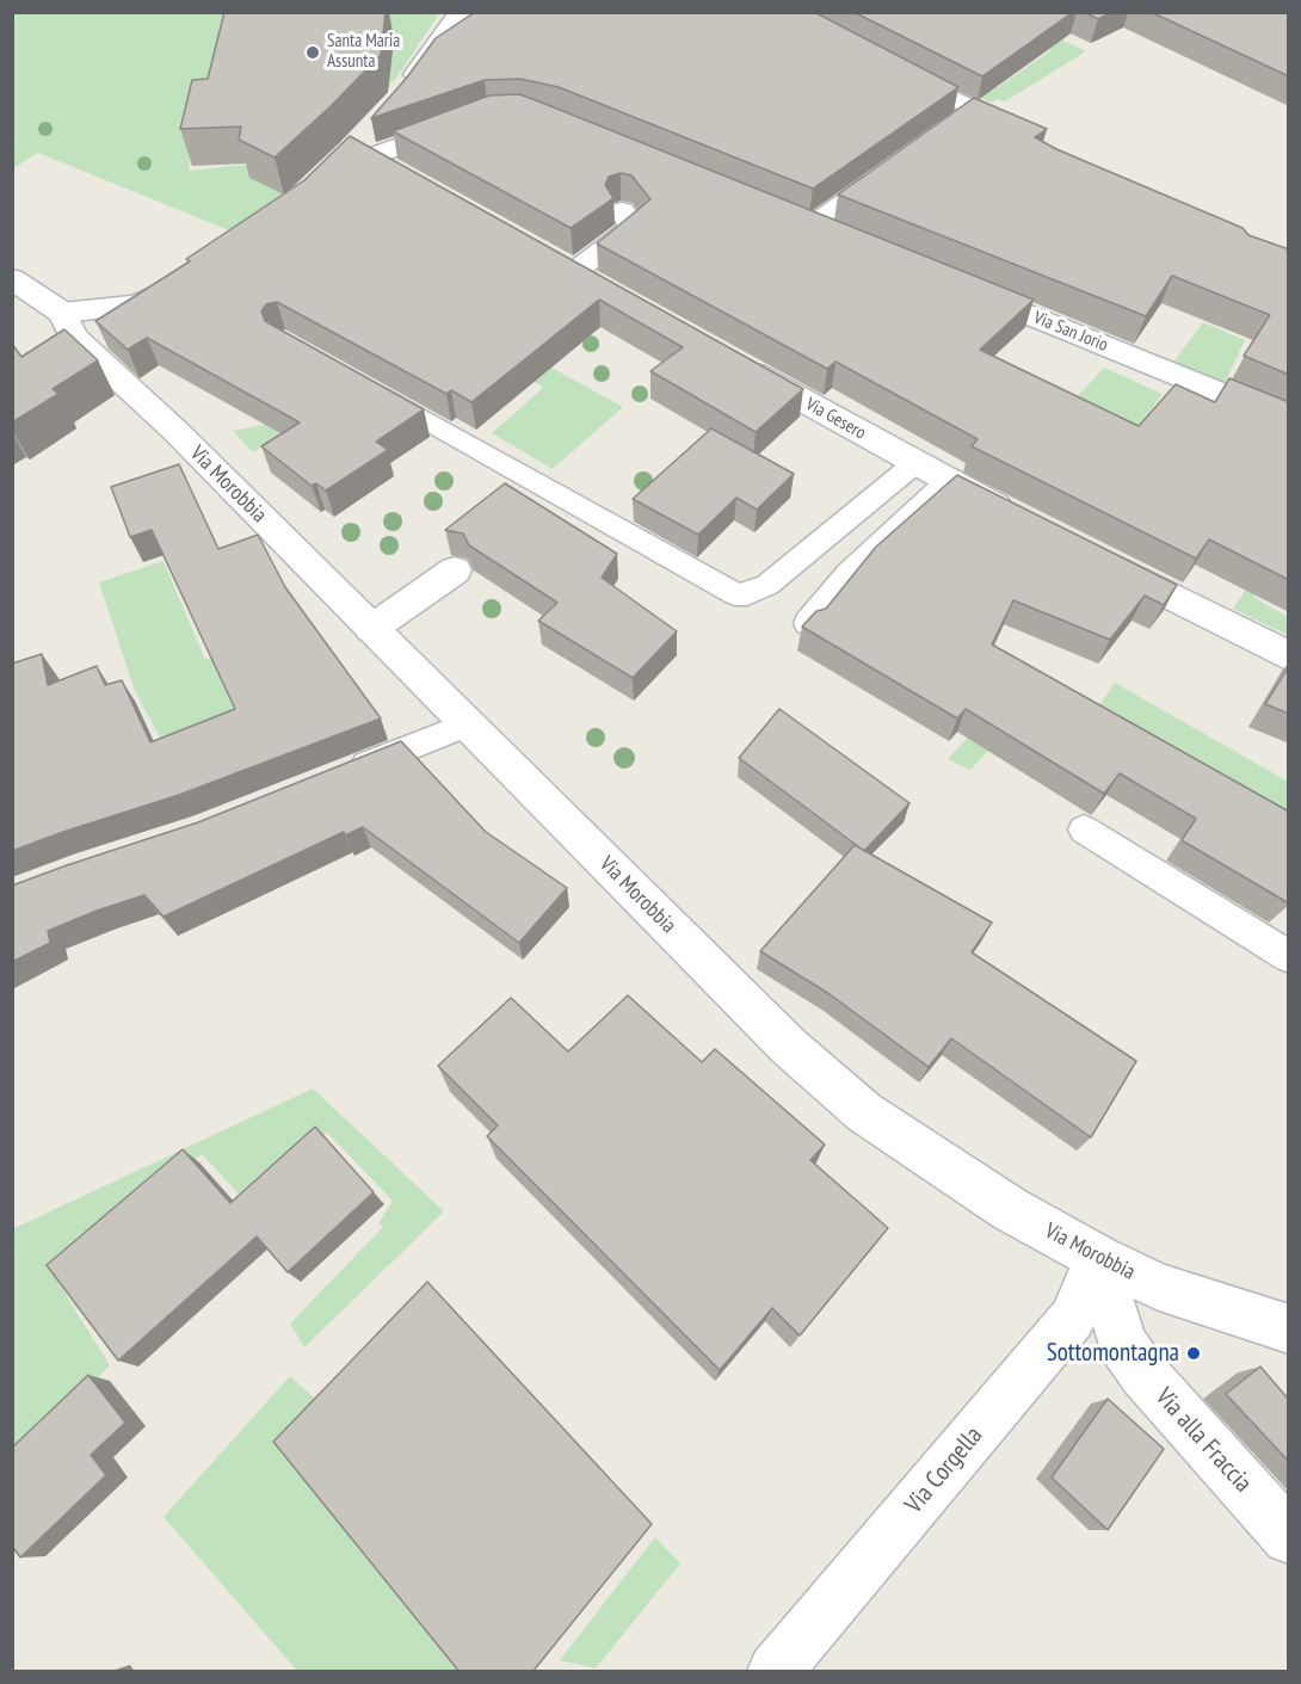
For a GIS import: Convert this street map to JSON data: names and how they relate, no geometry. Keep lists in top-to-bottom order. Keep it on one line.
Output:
{"streets":{"street":["Via San Jorio","Via Gesero","Via Morobbia","Via alla Fraccia","Via Corgella"]},"crossings":[["Via Morobbia","Via alla Fraccia"],["Via Morobbia","Via Corgella"],["Via alla Fraccia","Via Corgella"]],"places":["Santa Maria Assunta","Sottomontagna"]}
